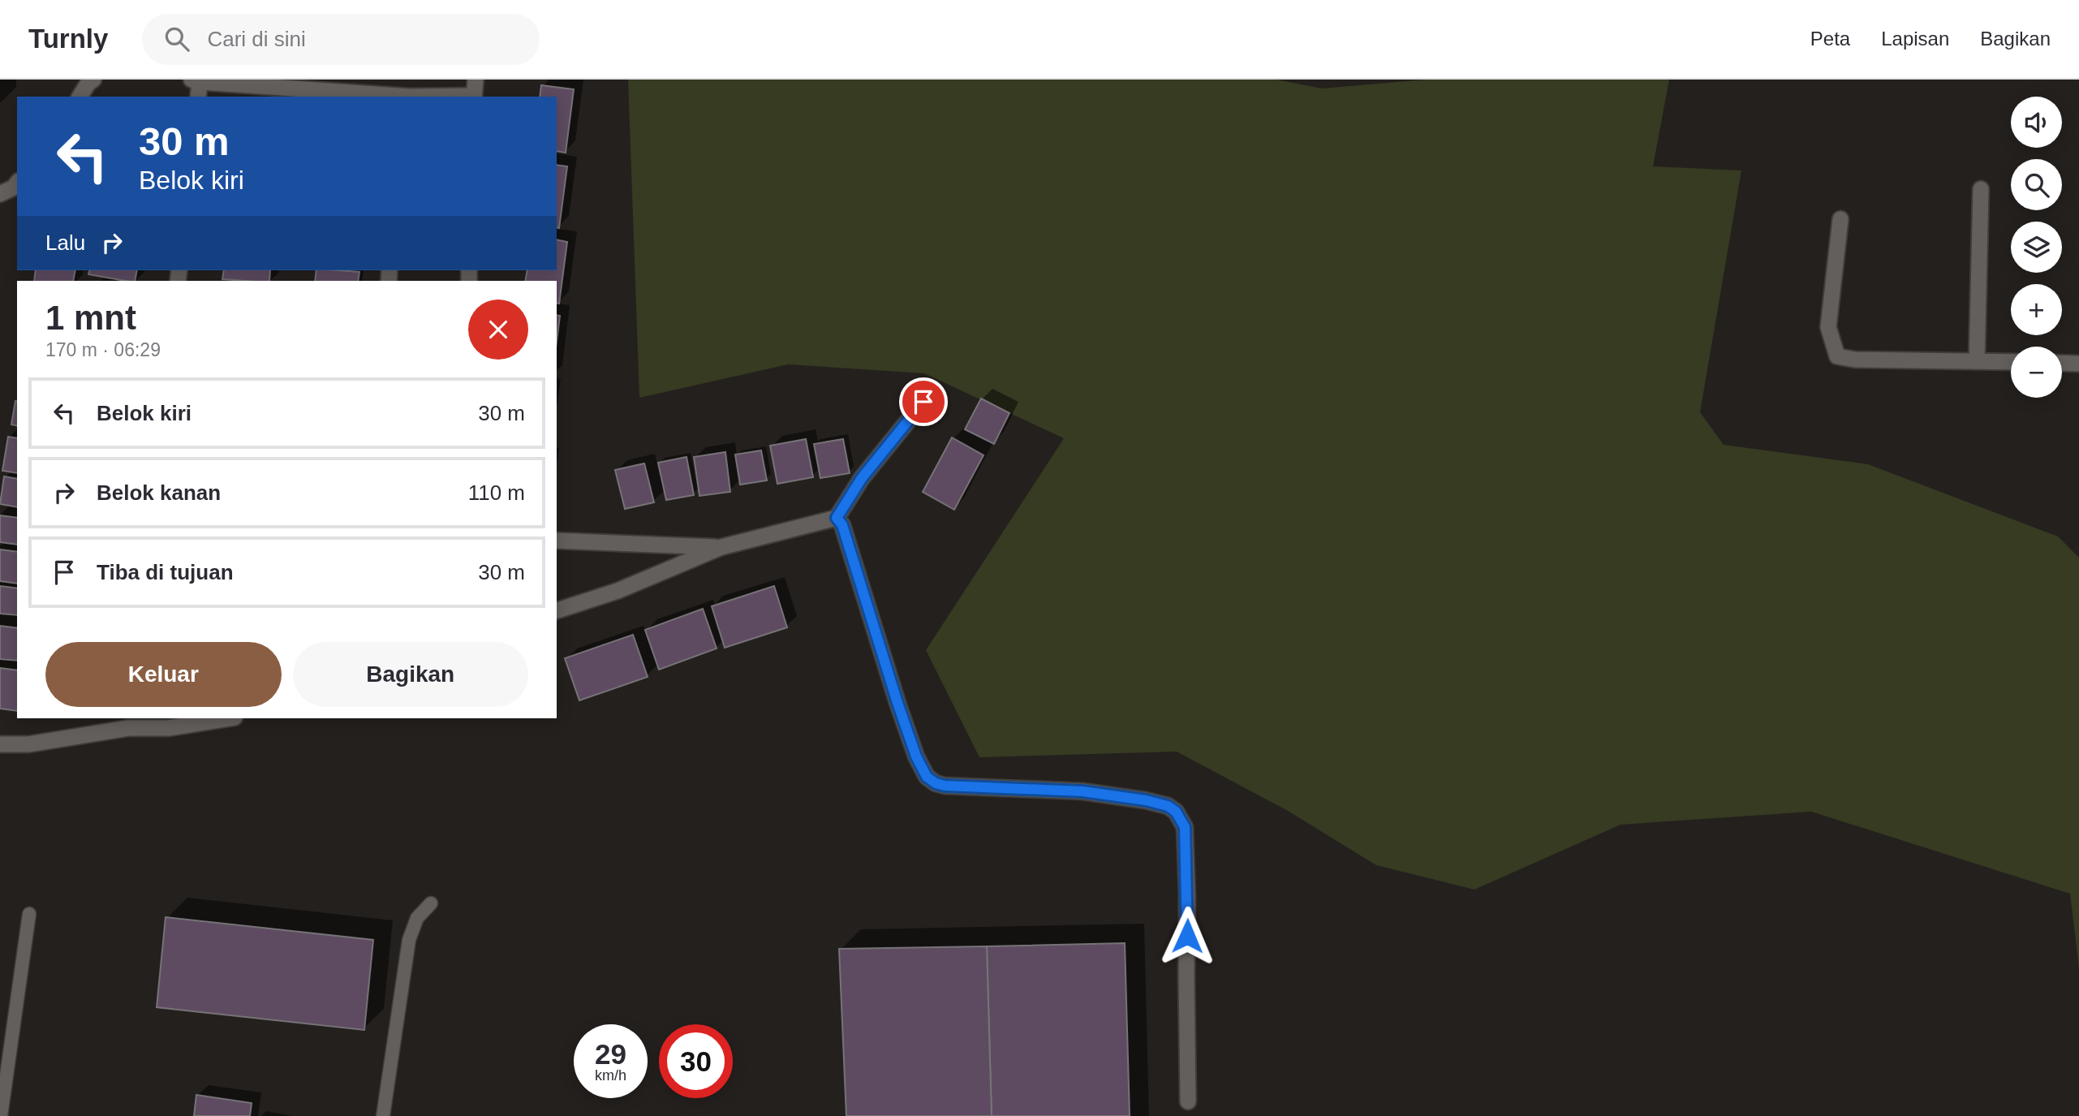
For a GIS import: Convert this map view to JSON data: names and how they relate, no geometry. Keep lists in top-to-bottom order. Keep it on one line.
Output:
{"page":{"header":"Turnly","search":"Cari di sini","nav":["Peta","Lapisan","Bagikan"],"map_buttons":["+","−"],"turn":["30 m","Belok kiri"],"then":"Lalu","heading":["1 mnt","170 m · 06:29"],"list":[{"name":"Belok kiri","value":"30 m"},{"name":"Belok kanan","value":"110 m"},{"name":"Tiba di tujuan","value":"30 m"}],"buttons":["Keluar","Bagikan"],"speed":"29 km/h","limit":"30"}}
